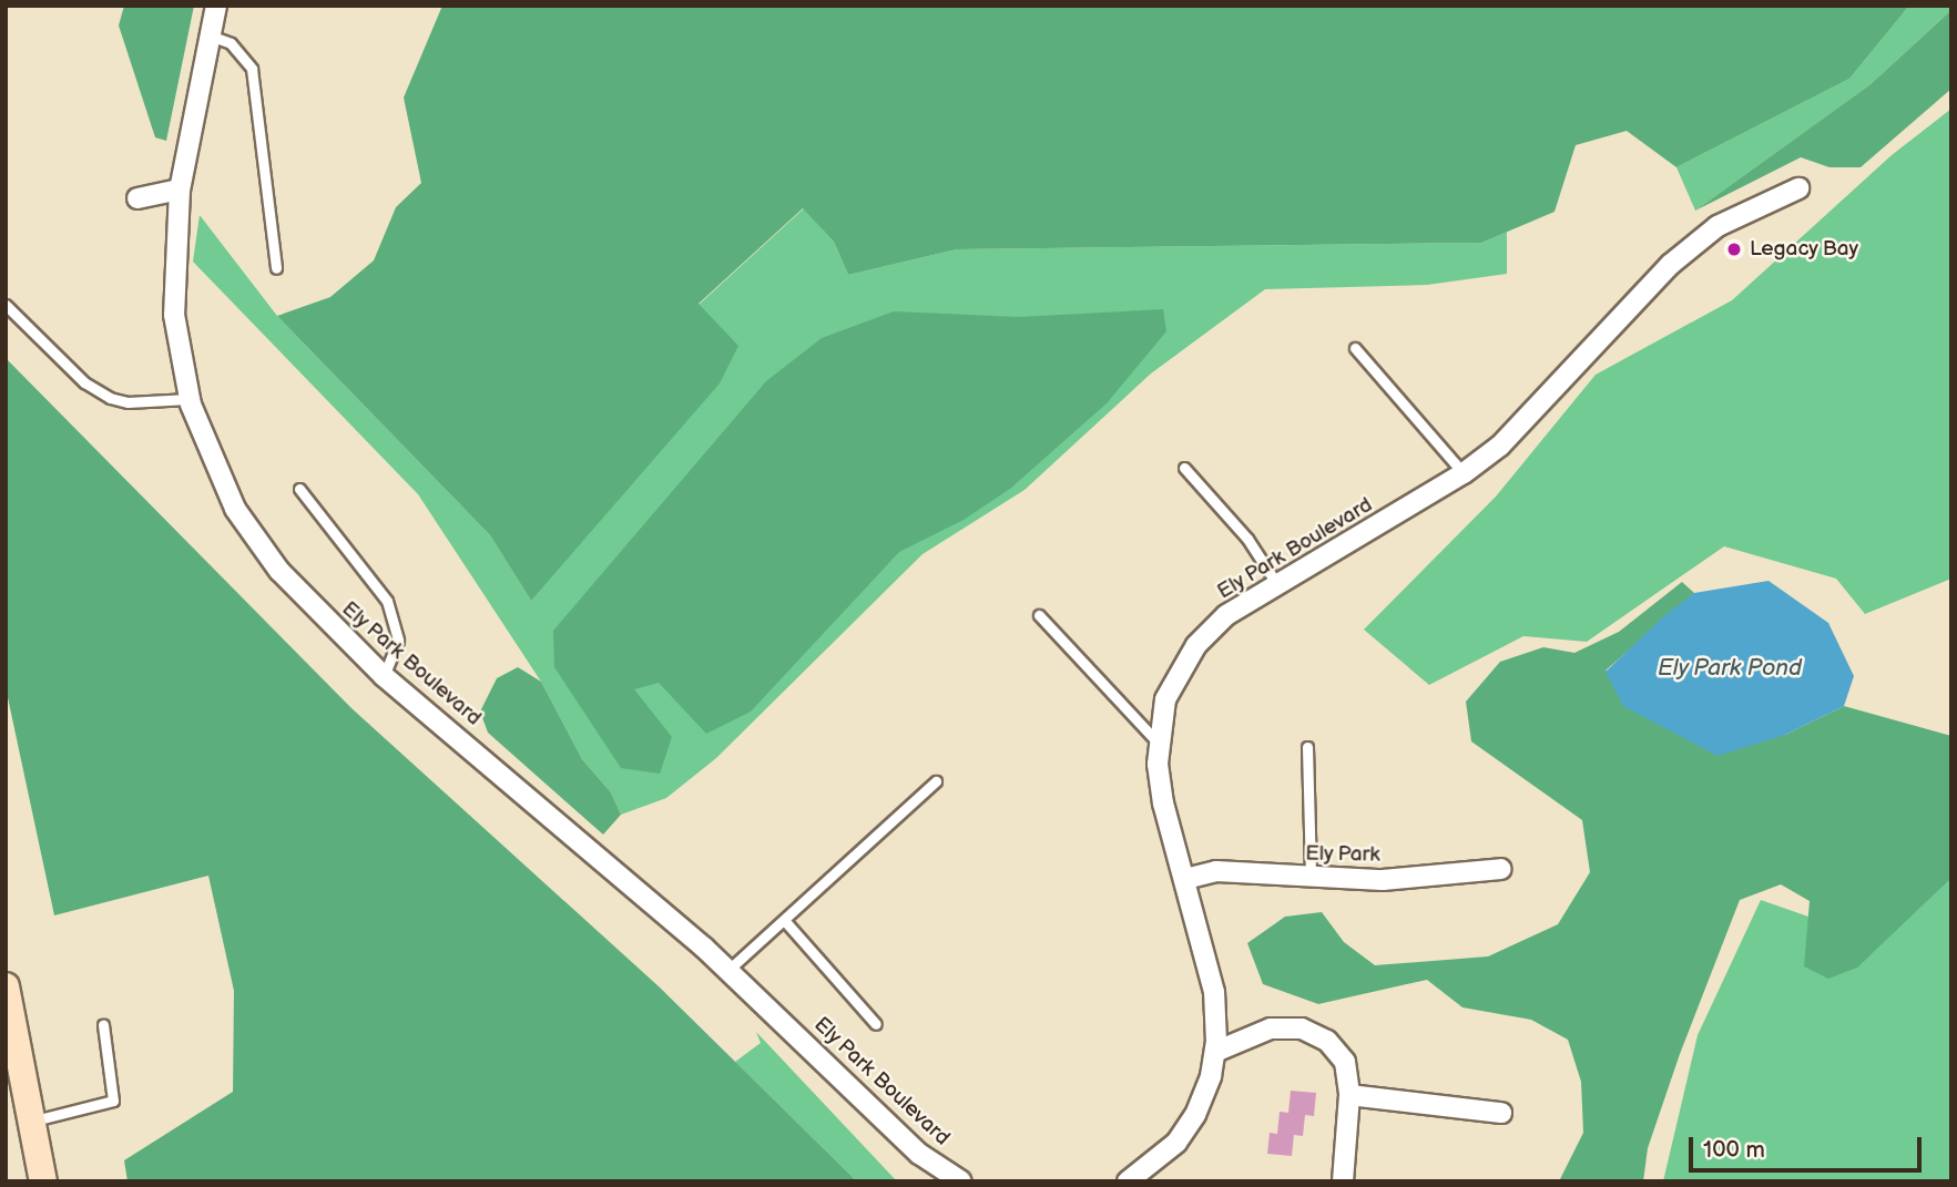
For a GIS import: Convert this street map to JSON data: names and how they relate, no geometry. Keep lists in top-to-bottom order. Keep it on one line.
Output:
{"streets":{"street":["Ely Park Boulevard","Ely Park"]},"crossings":[["Ely Park Boulevard","Ely Park"]],"water":["Ely Park Pond"],"places":["Legacy Bay"],"scale_bar":"100 m"}
